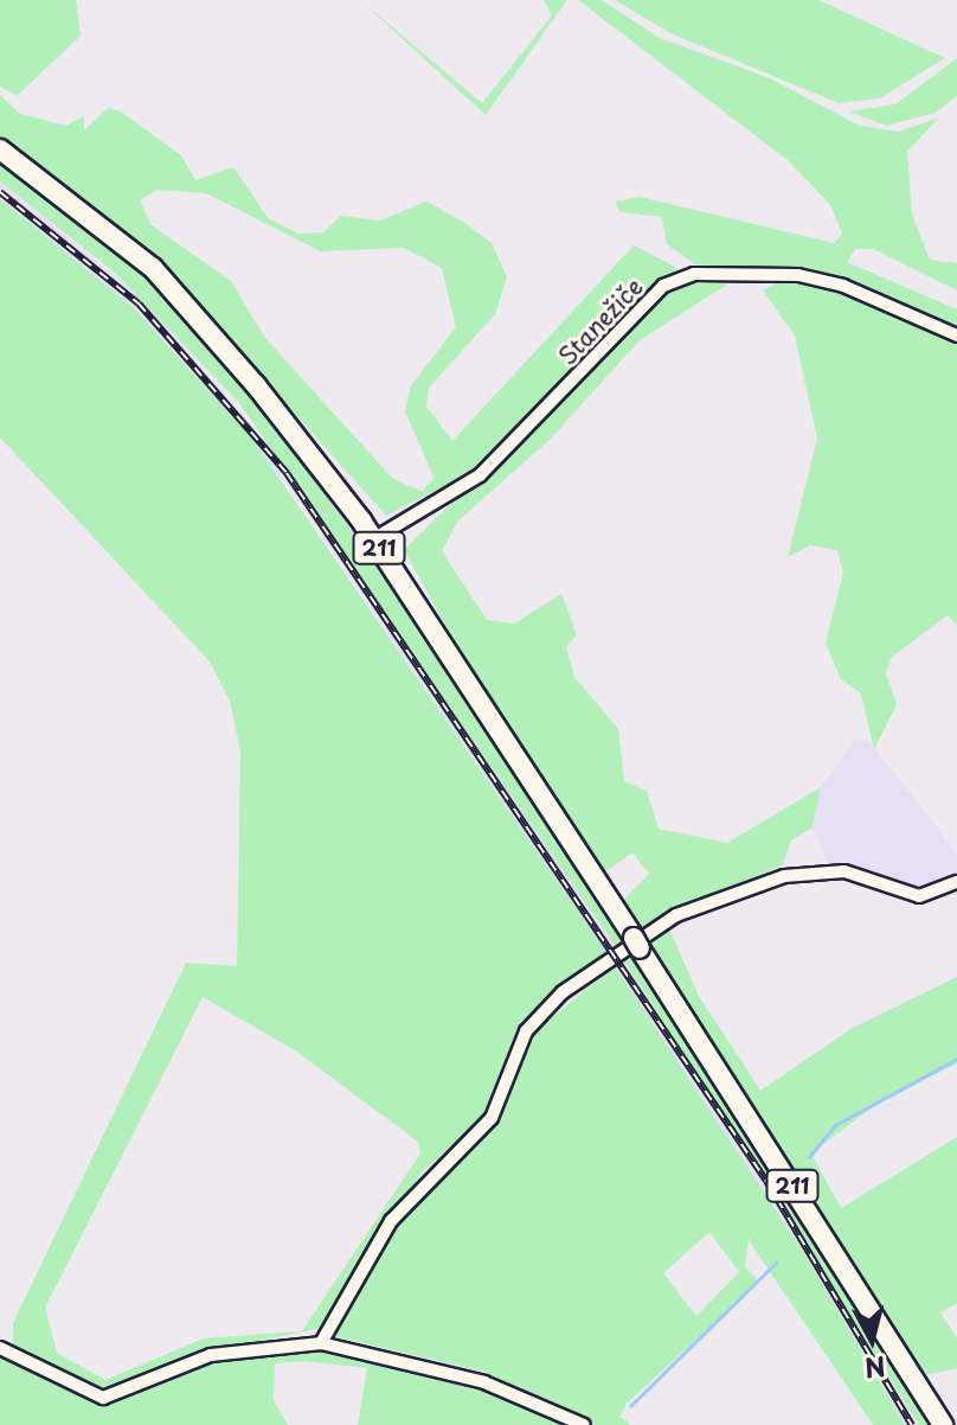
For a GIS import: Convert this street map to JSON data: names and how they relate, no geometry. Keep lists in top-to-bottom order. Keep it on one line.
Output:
{"streets":{"main road":["211"],"street":["Stanežiče"]},"crossings":[["Stanežiče","211"]],"north":"bottom"}
